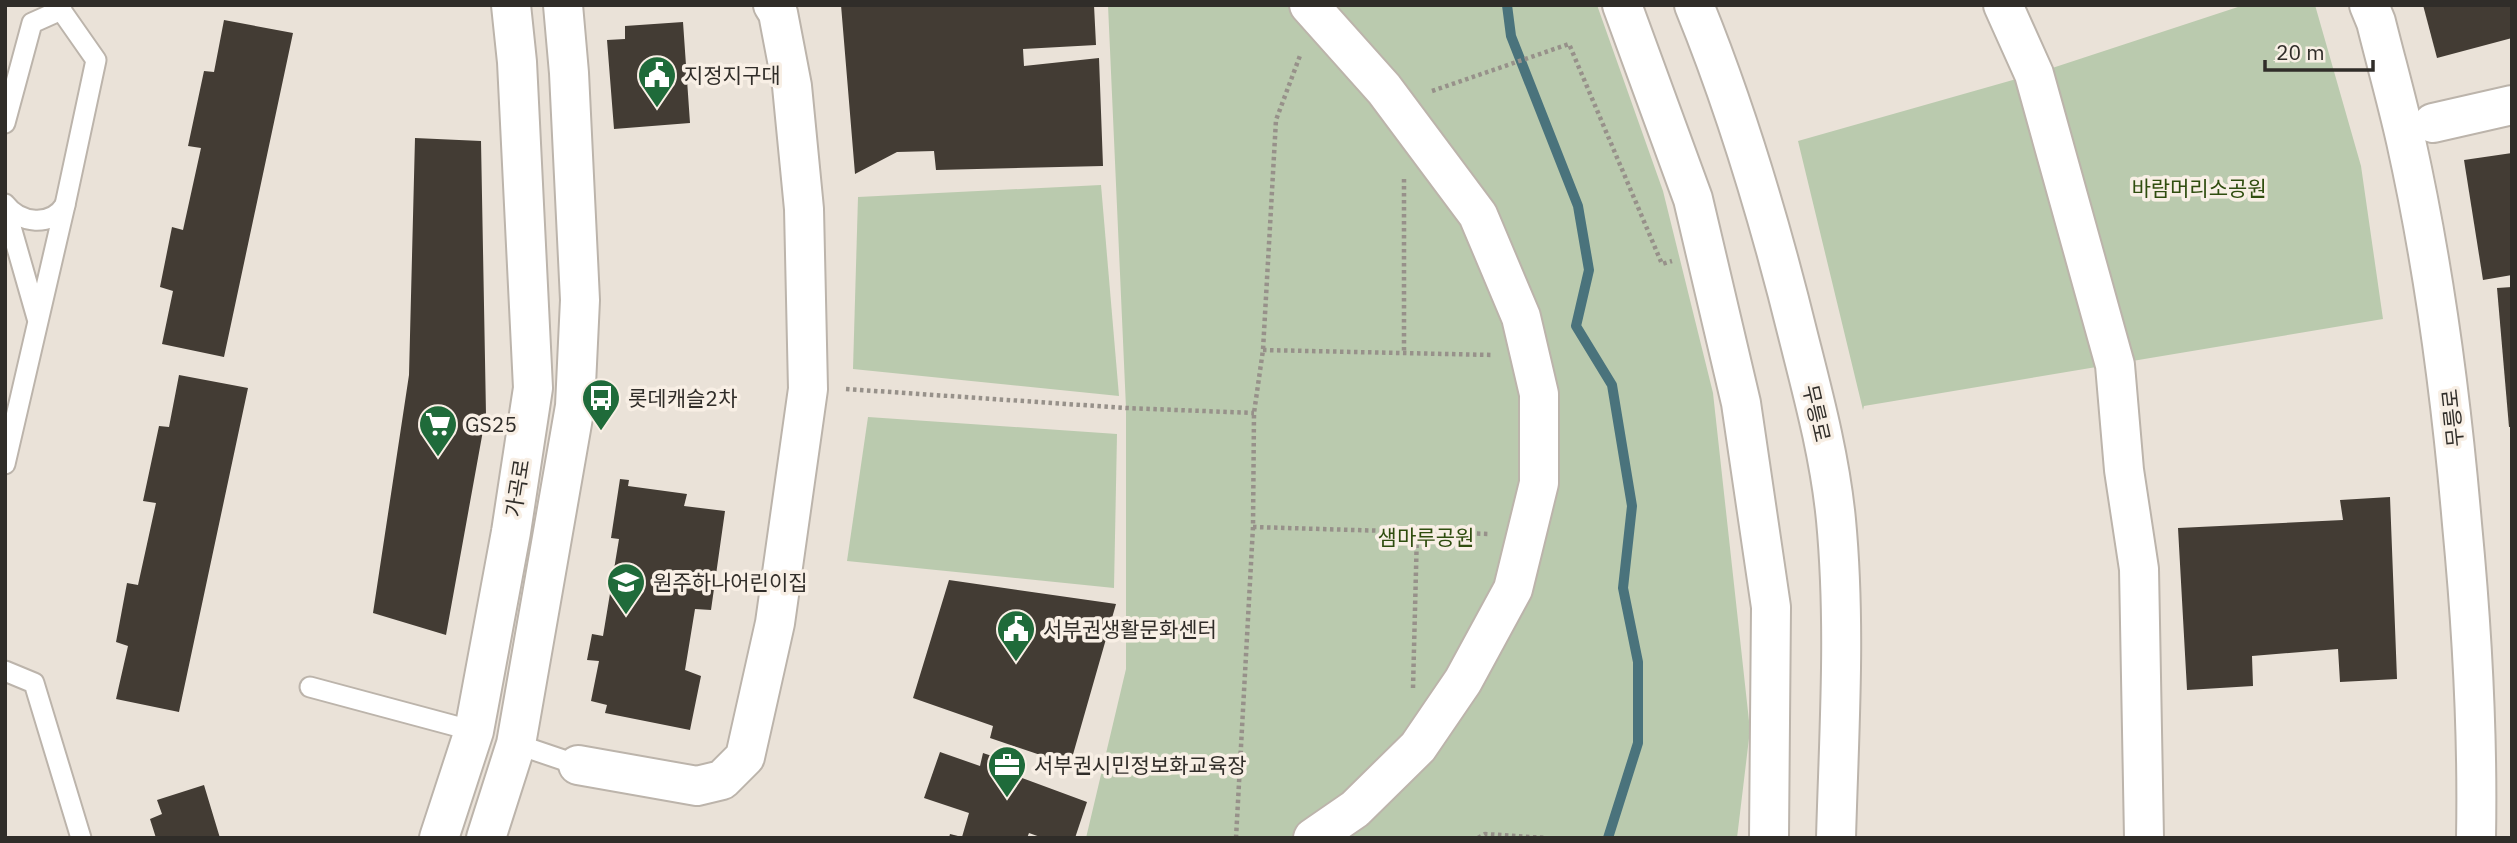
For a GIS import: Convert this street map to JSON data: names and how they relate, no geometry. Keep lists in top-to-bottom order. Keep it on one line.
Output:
{"streets":{"street":["무릉로","가곡로"]},"parks":["바람머리소공원","샘마루공원"],"places":{"public building":["지정지구대","서부권생활문화센터"],"bus stop":["롯데캐슬2차"],"supermarket":["GS25"],"school or university":["원주하나어린이집"],"office":["서부권시민정보화교육장"]},"scale_bar":"20 m"}
